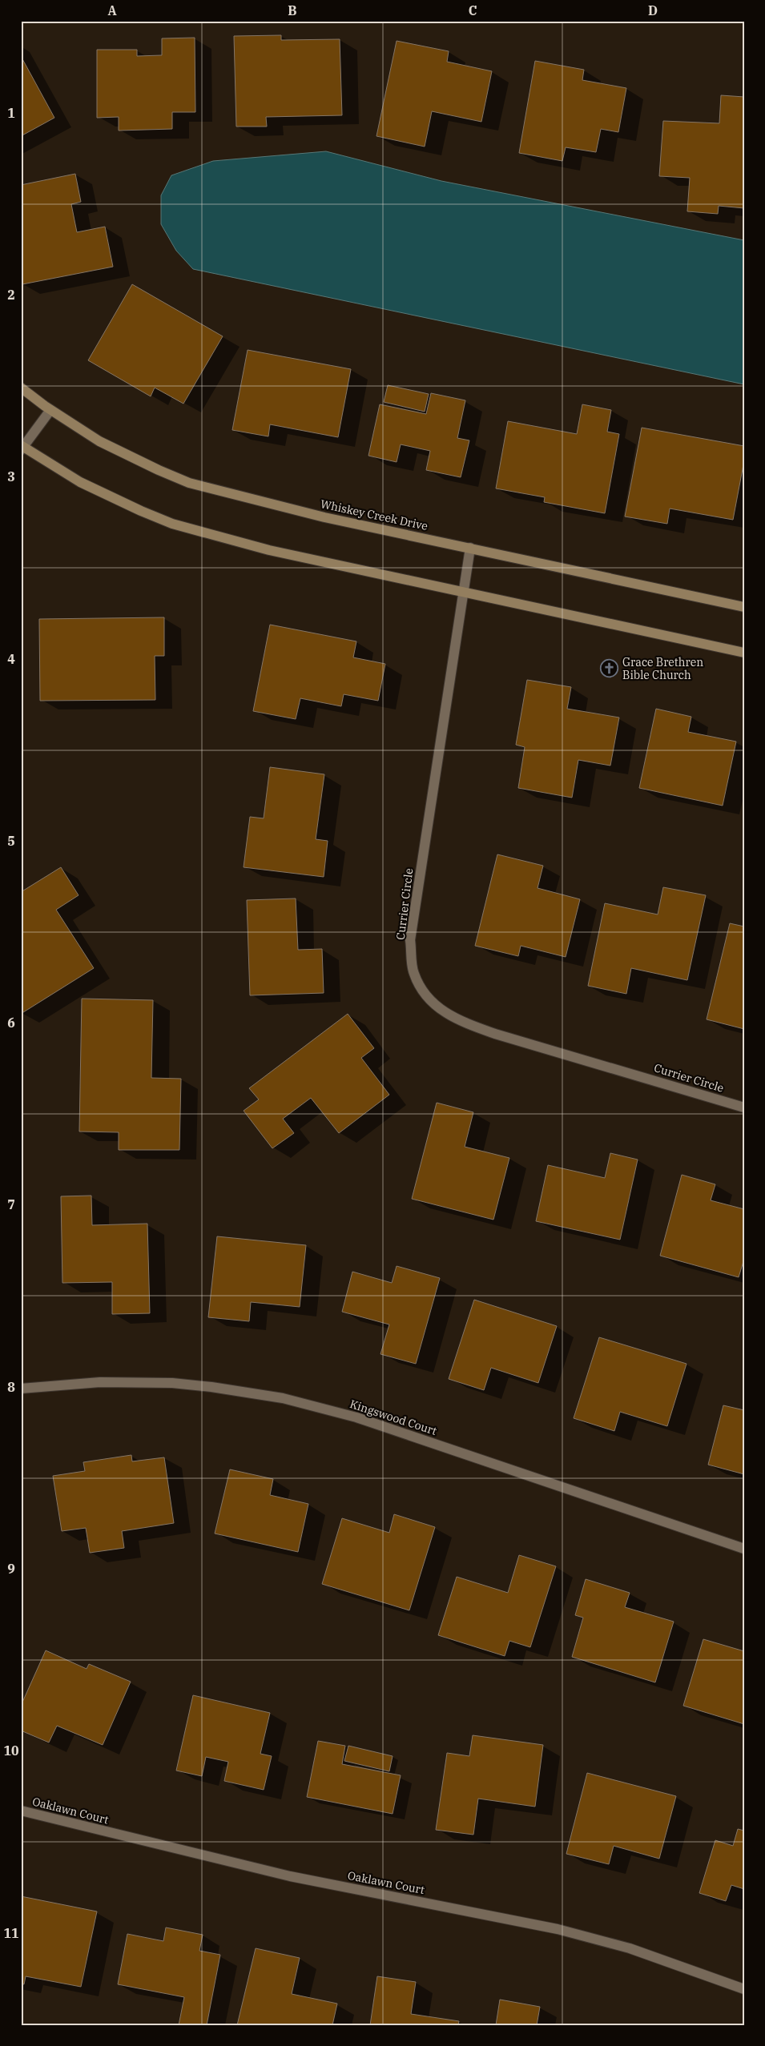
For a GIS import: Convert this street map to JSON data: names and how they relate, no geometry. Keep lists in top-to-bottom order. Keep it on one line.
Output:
{"streets":{"street":["Whiskey Creek Drive","Currier Circle","Kingswood Court","Oaklawn Court"]},"crossings":[["Whiskey Creek Drive","Currier Circle"]],"places":{"church":["Grace Brethren Bible Church"]},"grid":{"columns":["A","B","C","D"],"rows":["1","2","3","4","5","6","7","8","9","10","11"]}}
